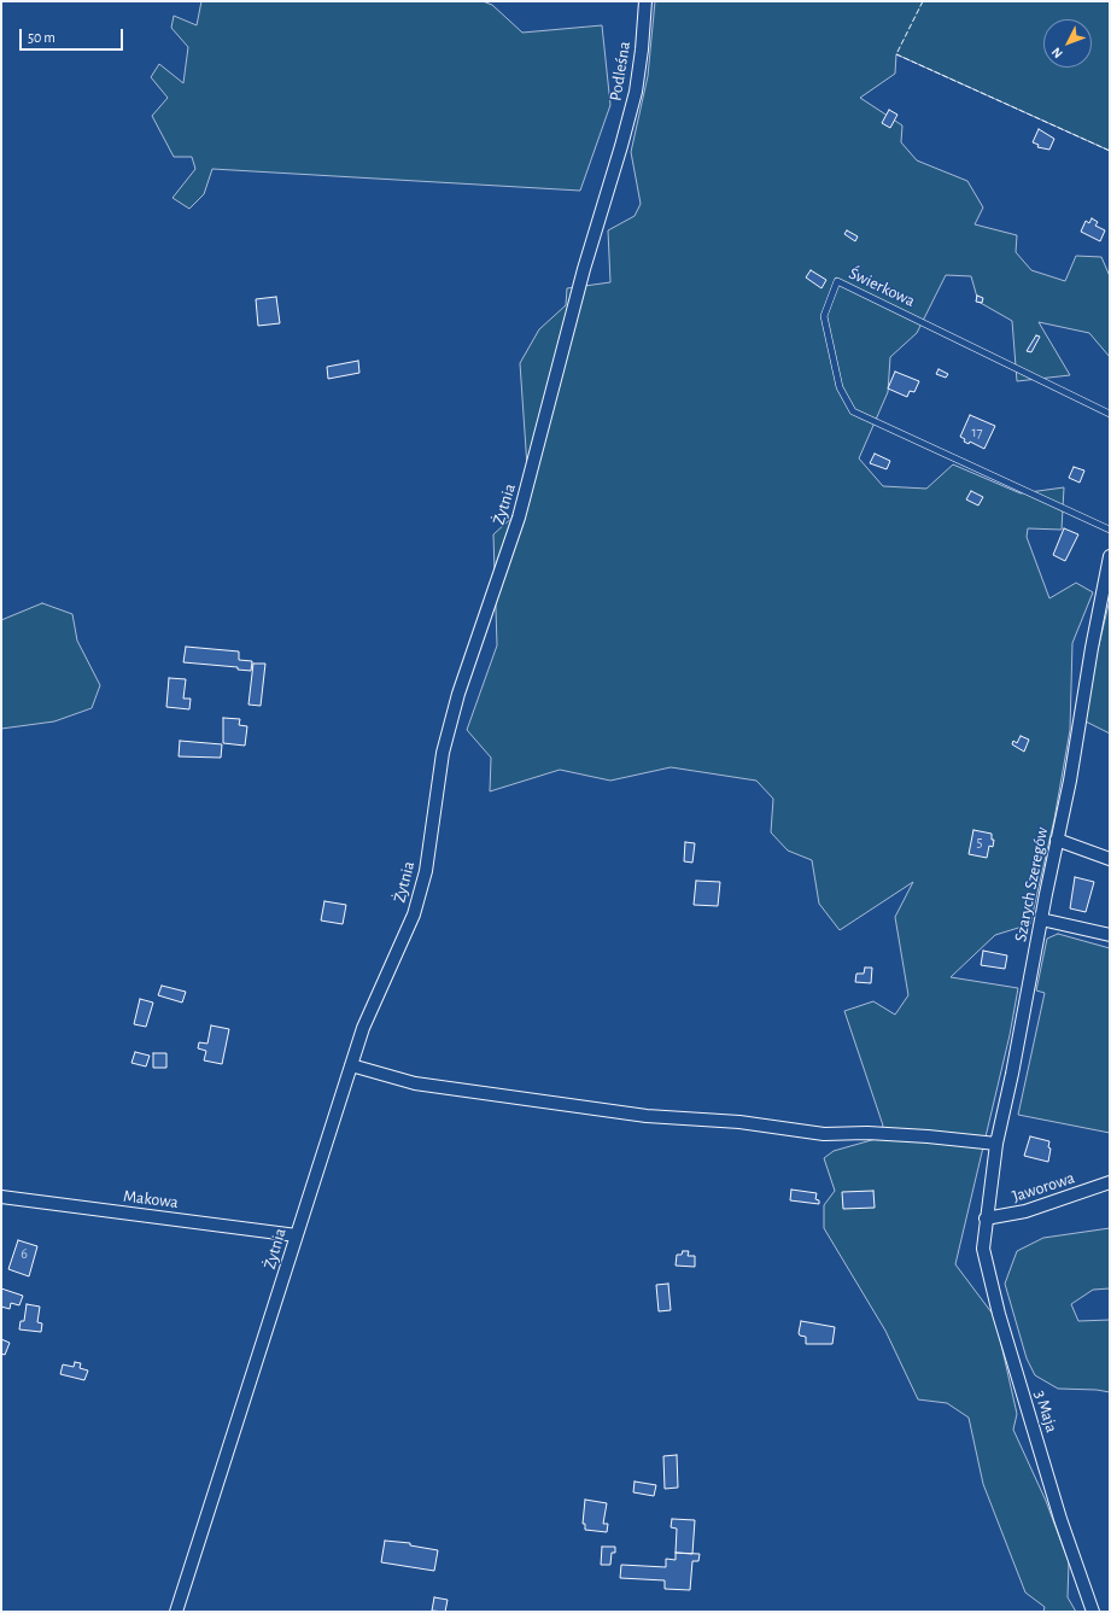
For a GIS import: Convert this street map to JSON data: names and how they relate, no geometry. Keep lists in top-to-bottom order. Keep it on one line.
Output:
{"streets":{"street":["Podleśna","Żytnia","Szarych Szeregów","Jaworowa","Makowa","3 Maja"],"lane":["Świerkowa"]},"crossings":[["Podleśna","Żytnia"],["Żytnia","Makowa"],["Szarych Szeregów","Jaworowa"],["Szarych Szeregów","3 Maja"],["Jaworowa","3 Maja"]],"house_numbers":["17","5","6"],"scale_bar":"50 m","north":"bottom left"}
